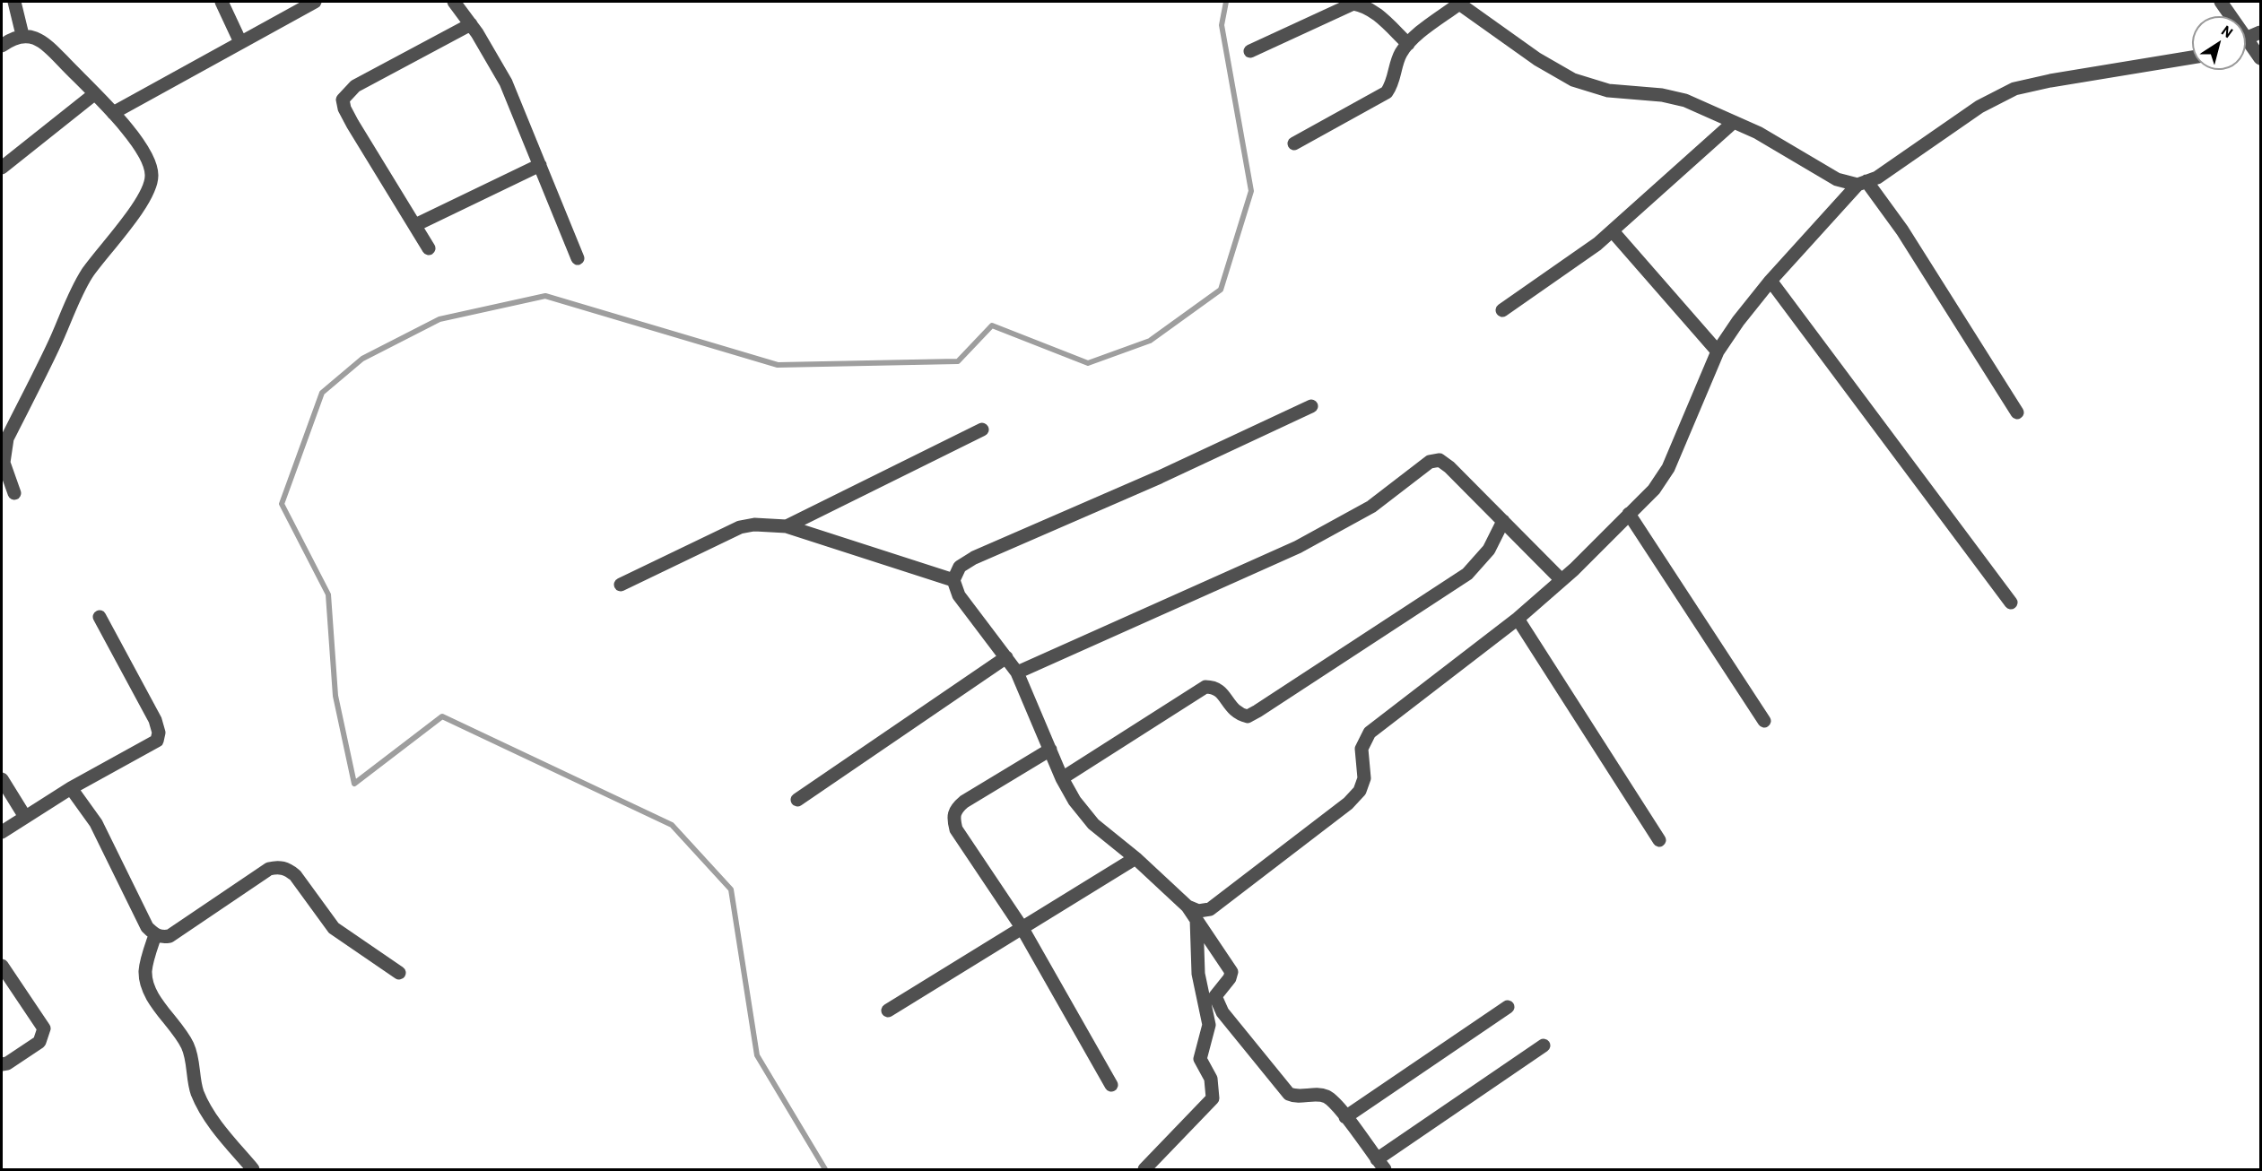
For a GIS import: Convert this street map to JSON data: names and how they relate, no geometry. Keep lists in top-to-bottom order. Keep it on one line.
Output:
{"north":"top right"}
